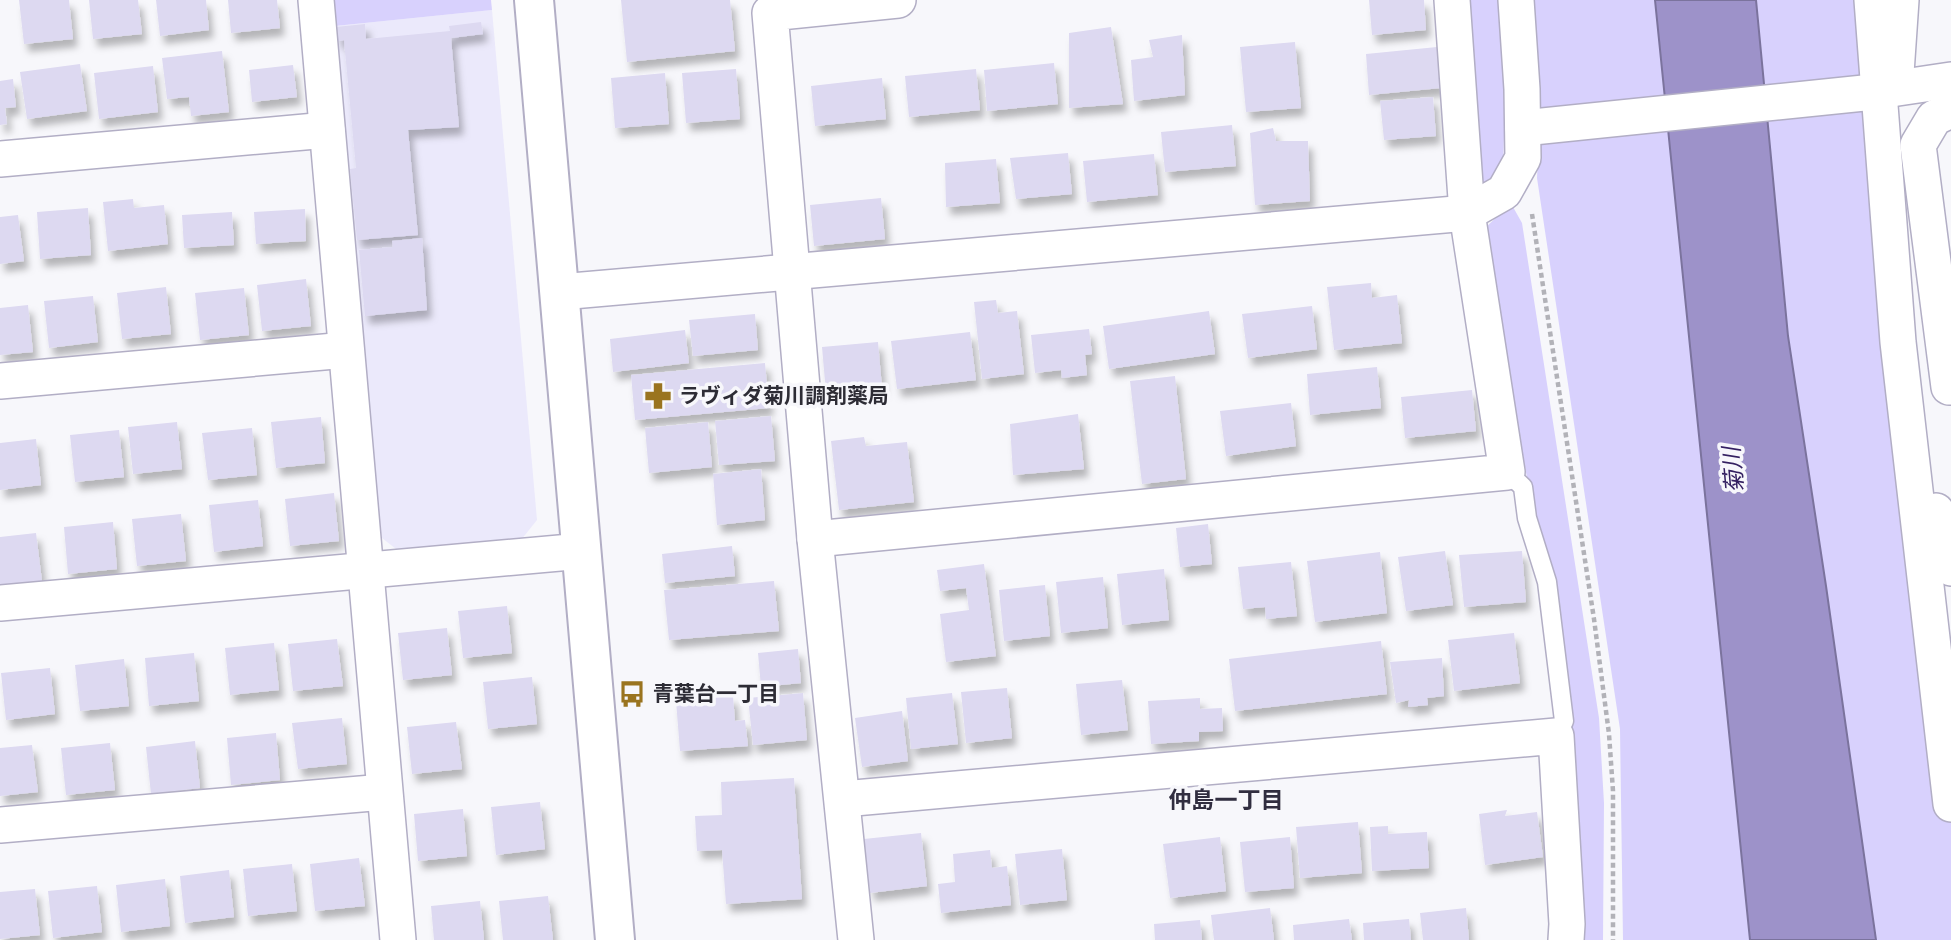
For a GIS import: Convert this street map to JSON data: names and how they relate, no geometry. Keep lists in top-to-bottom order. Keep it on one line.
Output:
{"districts":["仲島一丁目"],"water":["菊川"],"places":{"pharmacy":["ラヴィダ菊川調剤薬局"],"bus stop":["青葉台一丁目"]}}
